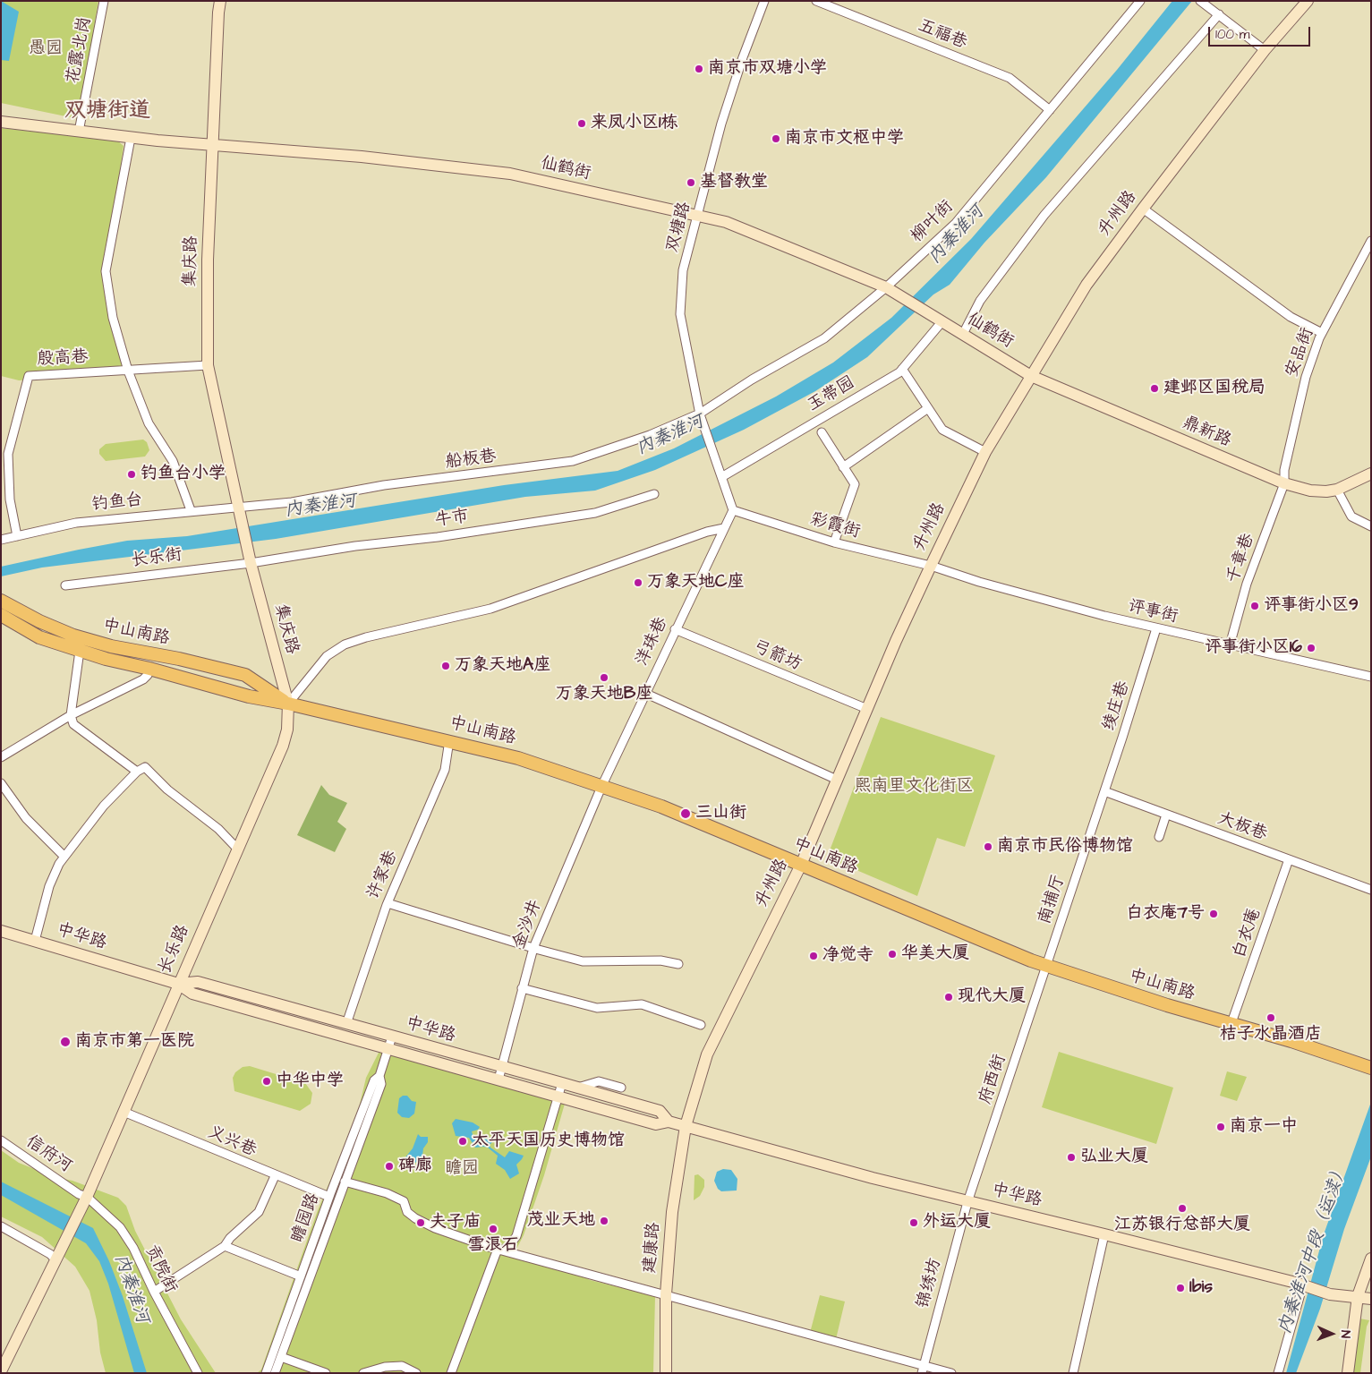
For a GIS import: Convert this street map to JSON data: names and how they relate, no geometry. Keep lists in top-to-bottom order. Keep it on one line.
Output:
{"streets":{"main road":["仙鹤街","升州路","集庆路","鼎新路","中山南路","中华路","长乐路","建康路"],"street":["五福巷","花露北岗","柳叶街","双塘路","安品街","殷高巷","玉带园","船板巷","钓鱼台","牛市","彩霞街","长乐街","千章巷","评事街","洋珠巷","弓箭坊","绫庄巷","大板巷","许家巷","南捕厅","金沙井","白衣庵","府西街","义兴巷","信府河","瞻园路","贡院街","锦绣坊"]},"crossings":[["五福巷","柳叶街"],["花露北岗","仙鹤街"],["仙鹤街","升州路"],["仙鹤街","柳叶街"],["仙鹤街","双塘路"],["仙鹤街","集庆路"],["仙鹤街","玉带园"],["仙鹤街","鼎新路"],["升州路","鼎新路"],["升州路","彩霞街"],["升州路","评事街"],["升州路","中山南路"],["升州路","弓箭坊"],["升州路","中华路"],["升州路","建康路"],["柳叶街","双塘路"],["柳叶街","船板巷"],["双塘路","玉带园"],["双塘路","船板巷"],["集庆路","殷高巷"],["集庆路","船板巷"],["集庆路","钓鱼台"],["集庆路","牛市"],["集庆路","长乐街"],["集庆路","中山南路"],["集庆路","长乐路"],["安品街","鼎新路"],["安品街","千章巷"],["殷高巷","钓鱼台"],["鼎新路","千章巷"],["船板巷","钓鱼台"],["牛市","长乐街"],["彩霞街","评事街"],["彩霞街","洋珠巷"],["千章巷","评事街"],["评事街","绫庄巷"],["中山南路","洋珠巷"],["中山南路","许家巷"],["中山南路","南捕厅"],["中山南路","金沙井"],["中山南路","长乐路"],["中山南路","府西街"],["洋珠巷","弓箭坊"],["洋珠巷","金沙井"],["绫庄巷","大板巷"],["绫庄巷","南捕厅"],["大板巷","南捕厅"],["大板巷","白衣庵"],["许家巷","中华路"],["南捕厅","府西街"],["金沙井","中华路"],["中华路","长乐路"],["中华路","府西街"],["中华路","瞻园路"],["中华路","建康路"],["中华路","锦绣坊"],["长乐路","义兴巷"],["长乐路","信府河"],["长乐路","贡院街"],["府西街","锦绣坊"],["义兴巷","瞻园路"],["信府河","贡院街"]],"districts":["双塘街道"],"water":["内秦淮河","内秦淮河中段（运渎）"],"parks":["愚园","熙南里文化街区","瞻园"],"places":["南京市双塘小学","来凤小区1栋","南京市文枢中学","基督教堂","建邺区国税局","钓鱼台小学","万象天地C座","评事街小区9","评事街小区16","万象天地A座","万象天地B座","三山街","南京市民俗博物馆","白衣庵7号","华美大厦","净觉寺","现代大厦","桔子水晶酒店","南京市第一医院","中华中学","南京一中","太平天国历史博物馆","弘业大厦","碑廊","江苏银行总部大厦","茂业天地","夫子庙","外运大厦","雪浪石","Ibis"],"scale_bar":"100 m","north":"right"}
